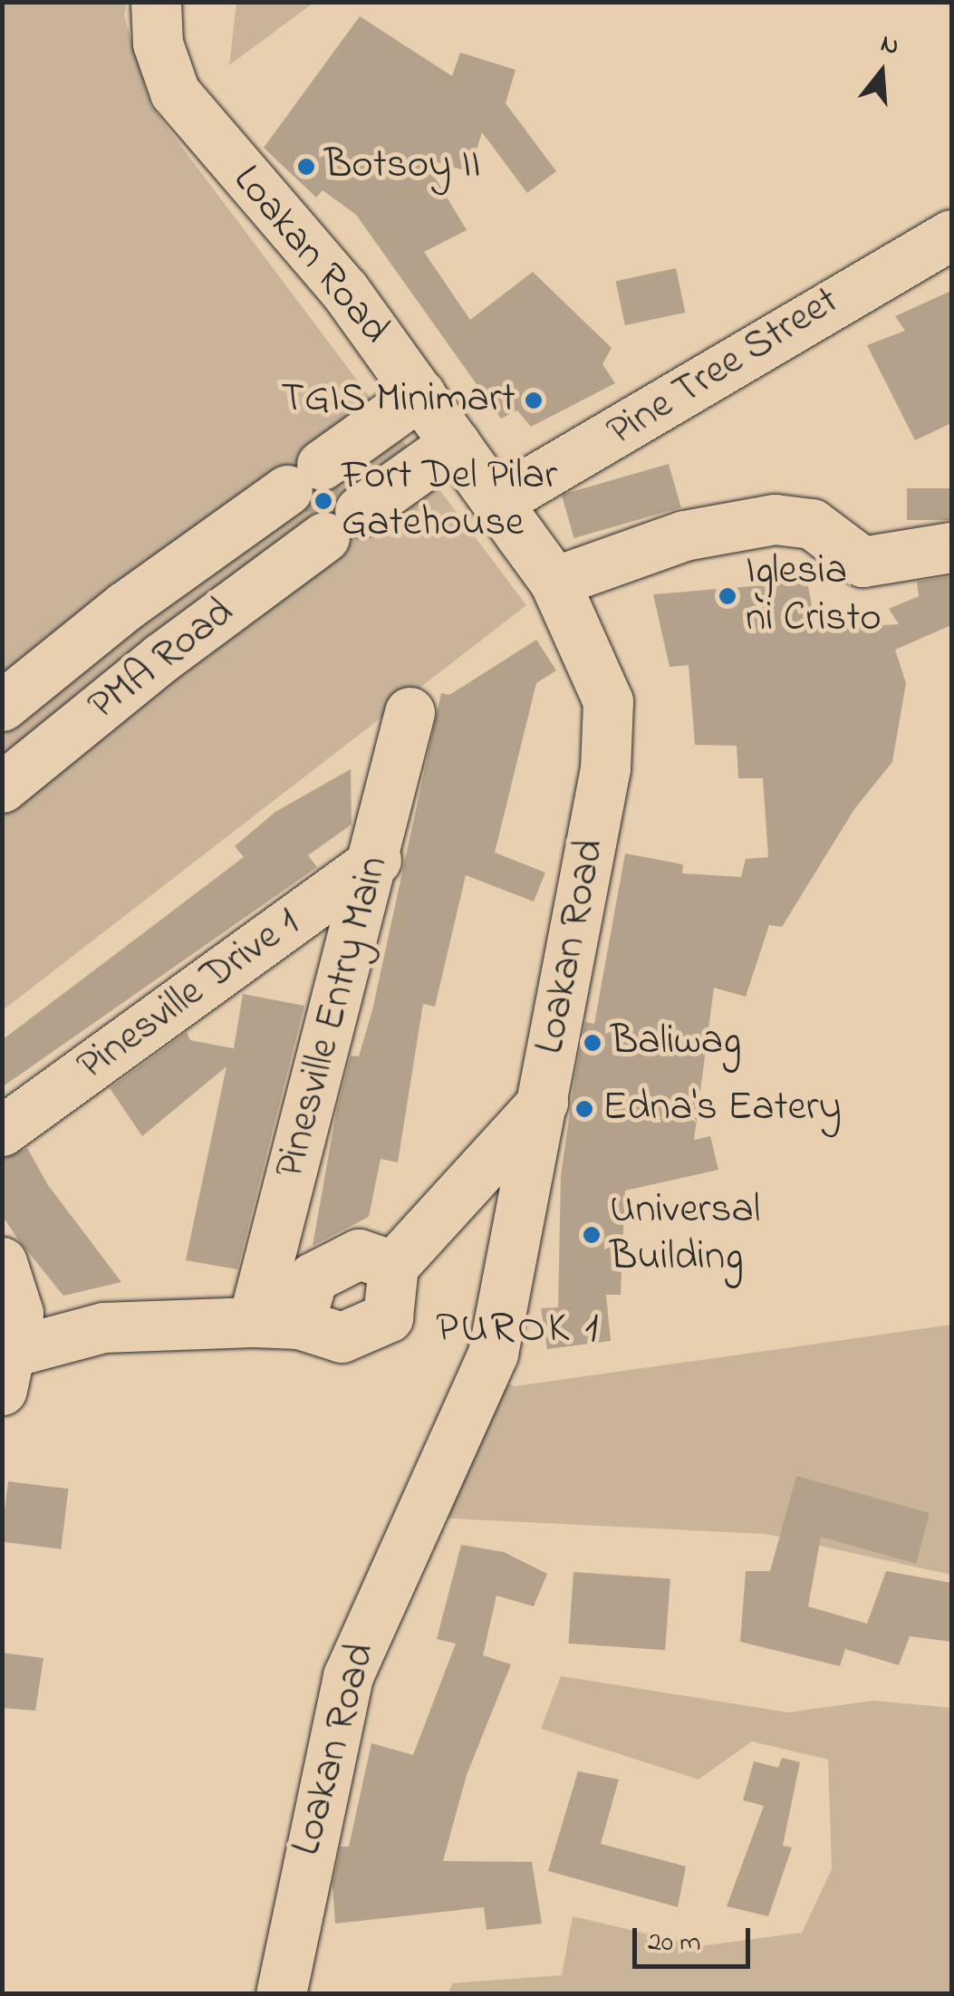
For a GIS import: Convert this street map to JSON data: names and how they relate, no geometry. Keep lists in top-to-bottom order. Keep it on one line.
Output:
{"streets":{"street":["Loakan Road","Pine Tree Street","PMA Road","Pinesville Drive 1","Pinesville Entry Main"]},"crossings":[["Loakan Road","Pine Tree Street"],["Loakan Road","PMA Road"],["Pinesville Drive 1","Pinesville Entry Main"]],"districts":["PUROK 1"],"places":["Botsoy II","TGIS Minimart","Fort Del Pilar Gatehouse","Iglesia ni Cristo","Baliwag","Edna's Eatery","Universal Building"],"scale_bar":"20 m","north":"top"}
